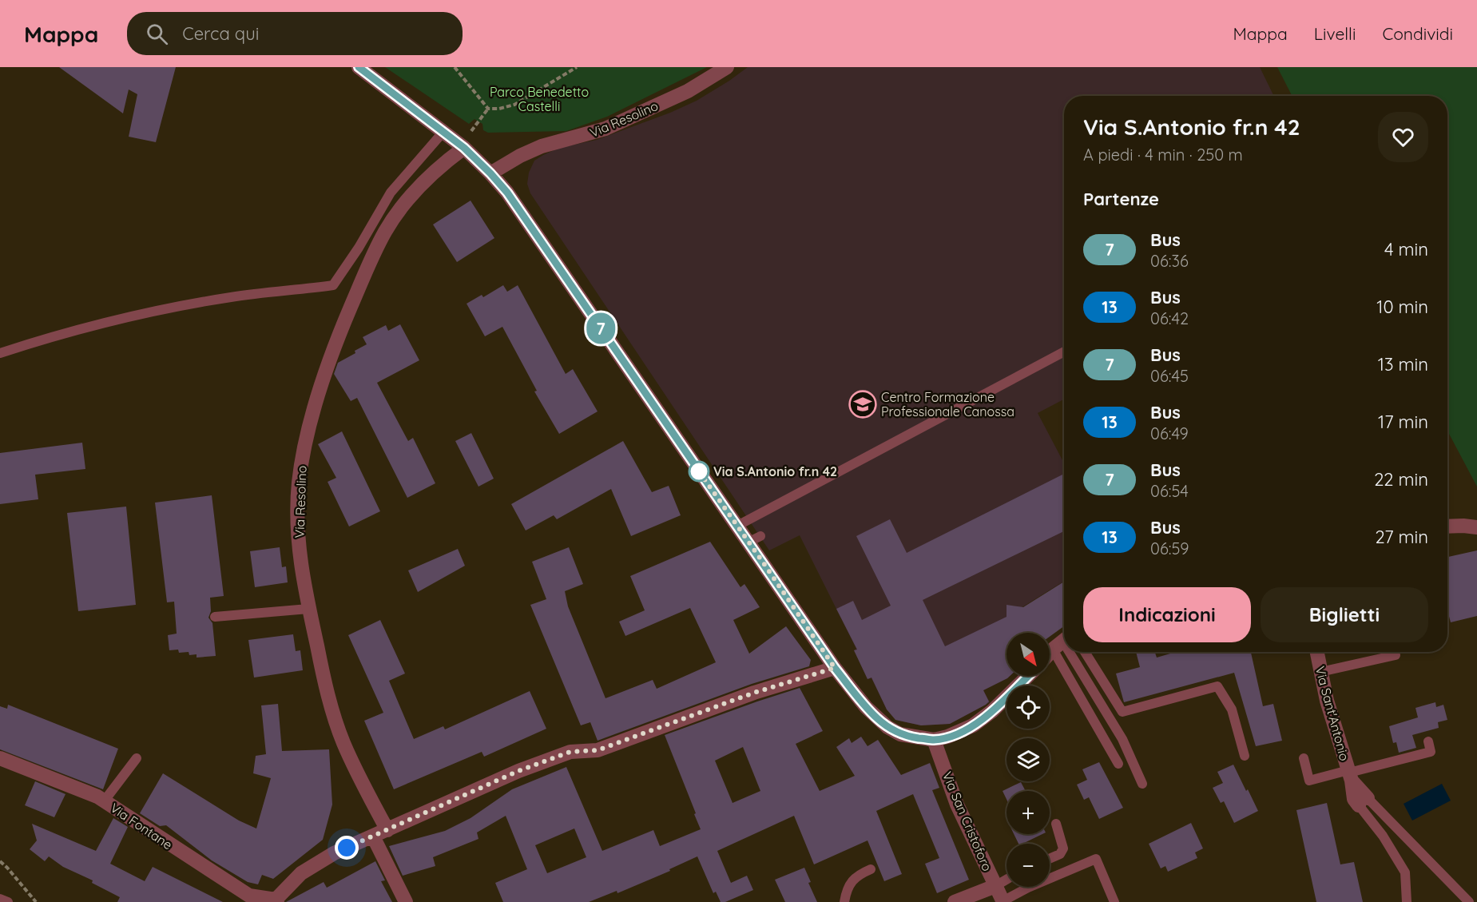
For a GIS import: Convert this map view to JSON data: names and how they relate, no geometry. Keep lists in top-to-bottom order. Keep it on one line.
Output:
{"streets":{"street":["Via Resolino","Via Sant'Antonio","Via San Cristoforo","Via Fontane"]},"parks":["Parco Benedetto Castelli"],"places":{"school or university":["Centro Formazione Professionale Canossa"],"other":["Via S.Antonio fr.n 42"]},"lines":["bus line 7"],"north":"bottom right","page":{"header":"Mappa","search":"Cerca qui","nav":["Mappa","Livelli","Condividi"],"on_map":"7","heading":[["Via S.Antonio fr.n 42","A piedi · 4 min · 250 m"],"Partenze"],"list":[{"mark":"7","name":"Bus","note":"06:36","value":"4 min"},{"mark":"13","name":"Bus","note":"06:42","value":"10 min"},{"mark":"7","name":"Bus","note":"06:45","value":"13 min"},{"mark":"13","name":"Bus","note":"06:49","value":"17 min"},{"mark":"7","name":"Bus","note":"06:54","value":"22 min"},{"mark":"13","name":"Bus","note":"06:59","value":"27 min"}],"buttons":["Indicazioni","Biglietti"],"map_buttons":["+","−"]}}
